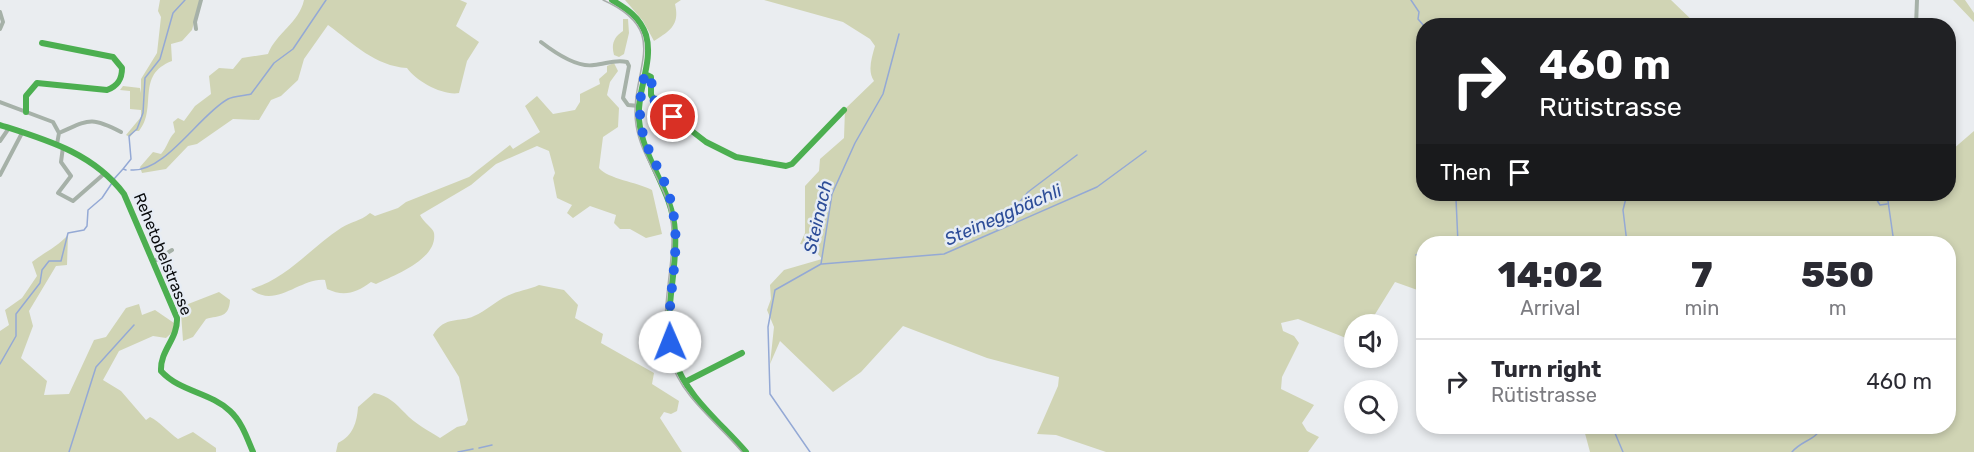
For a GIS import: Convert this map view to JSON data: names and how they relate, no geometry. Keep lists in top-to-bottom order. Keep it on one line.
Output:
{"streets":{"street":["Rehetobelstrasse"]},"water":["Steineggbächli","Steinach"],"page":{"turn":["460 m","Rütistrasse"],"then":"Then","eta":["14:02","Arrival","7","min","550","m"],"list":[{"name":"Turn right","note":"Rütistrasse","value":"460 m"}]}}
